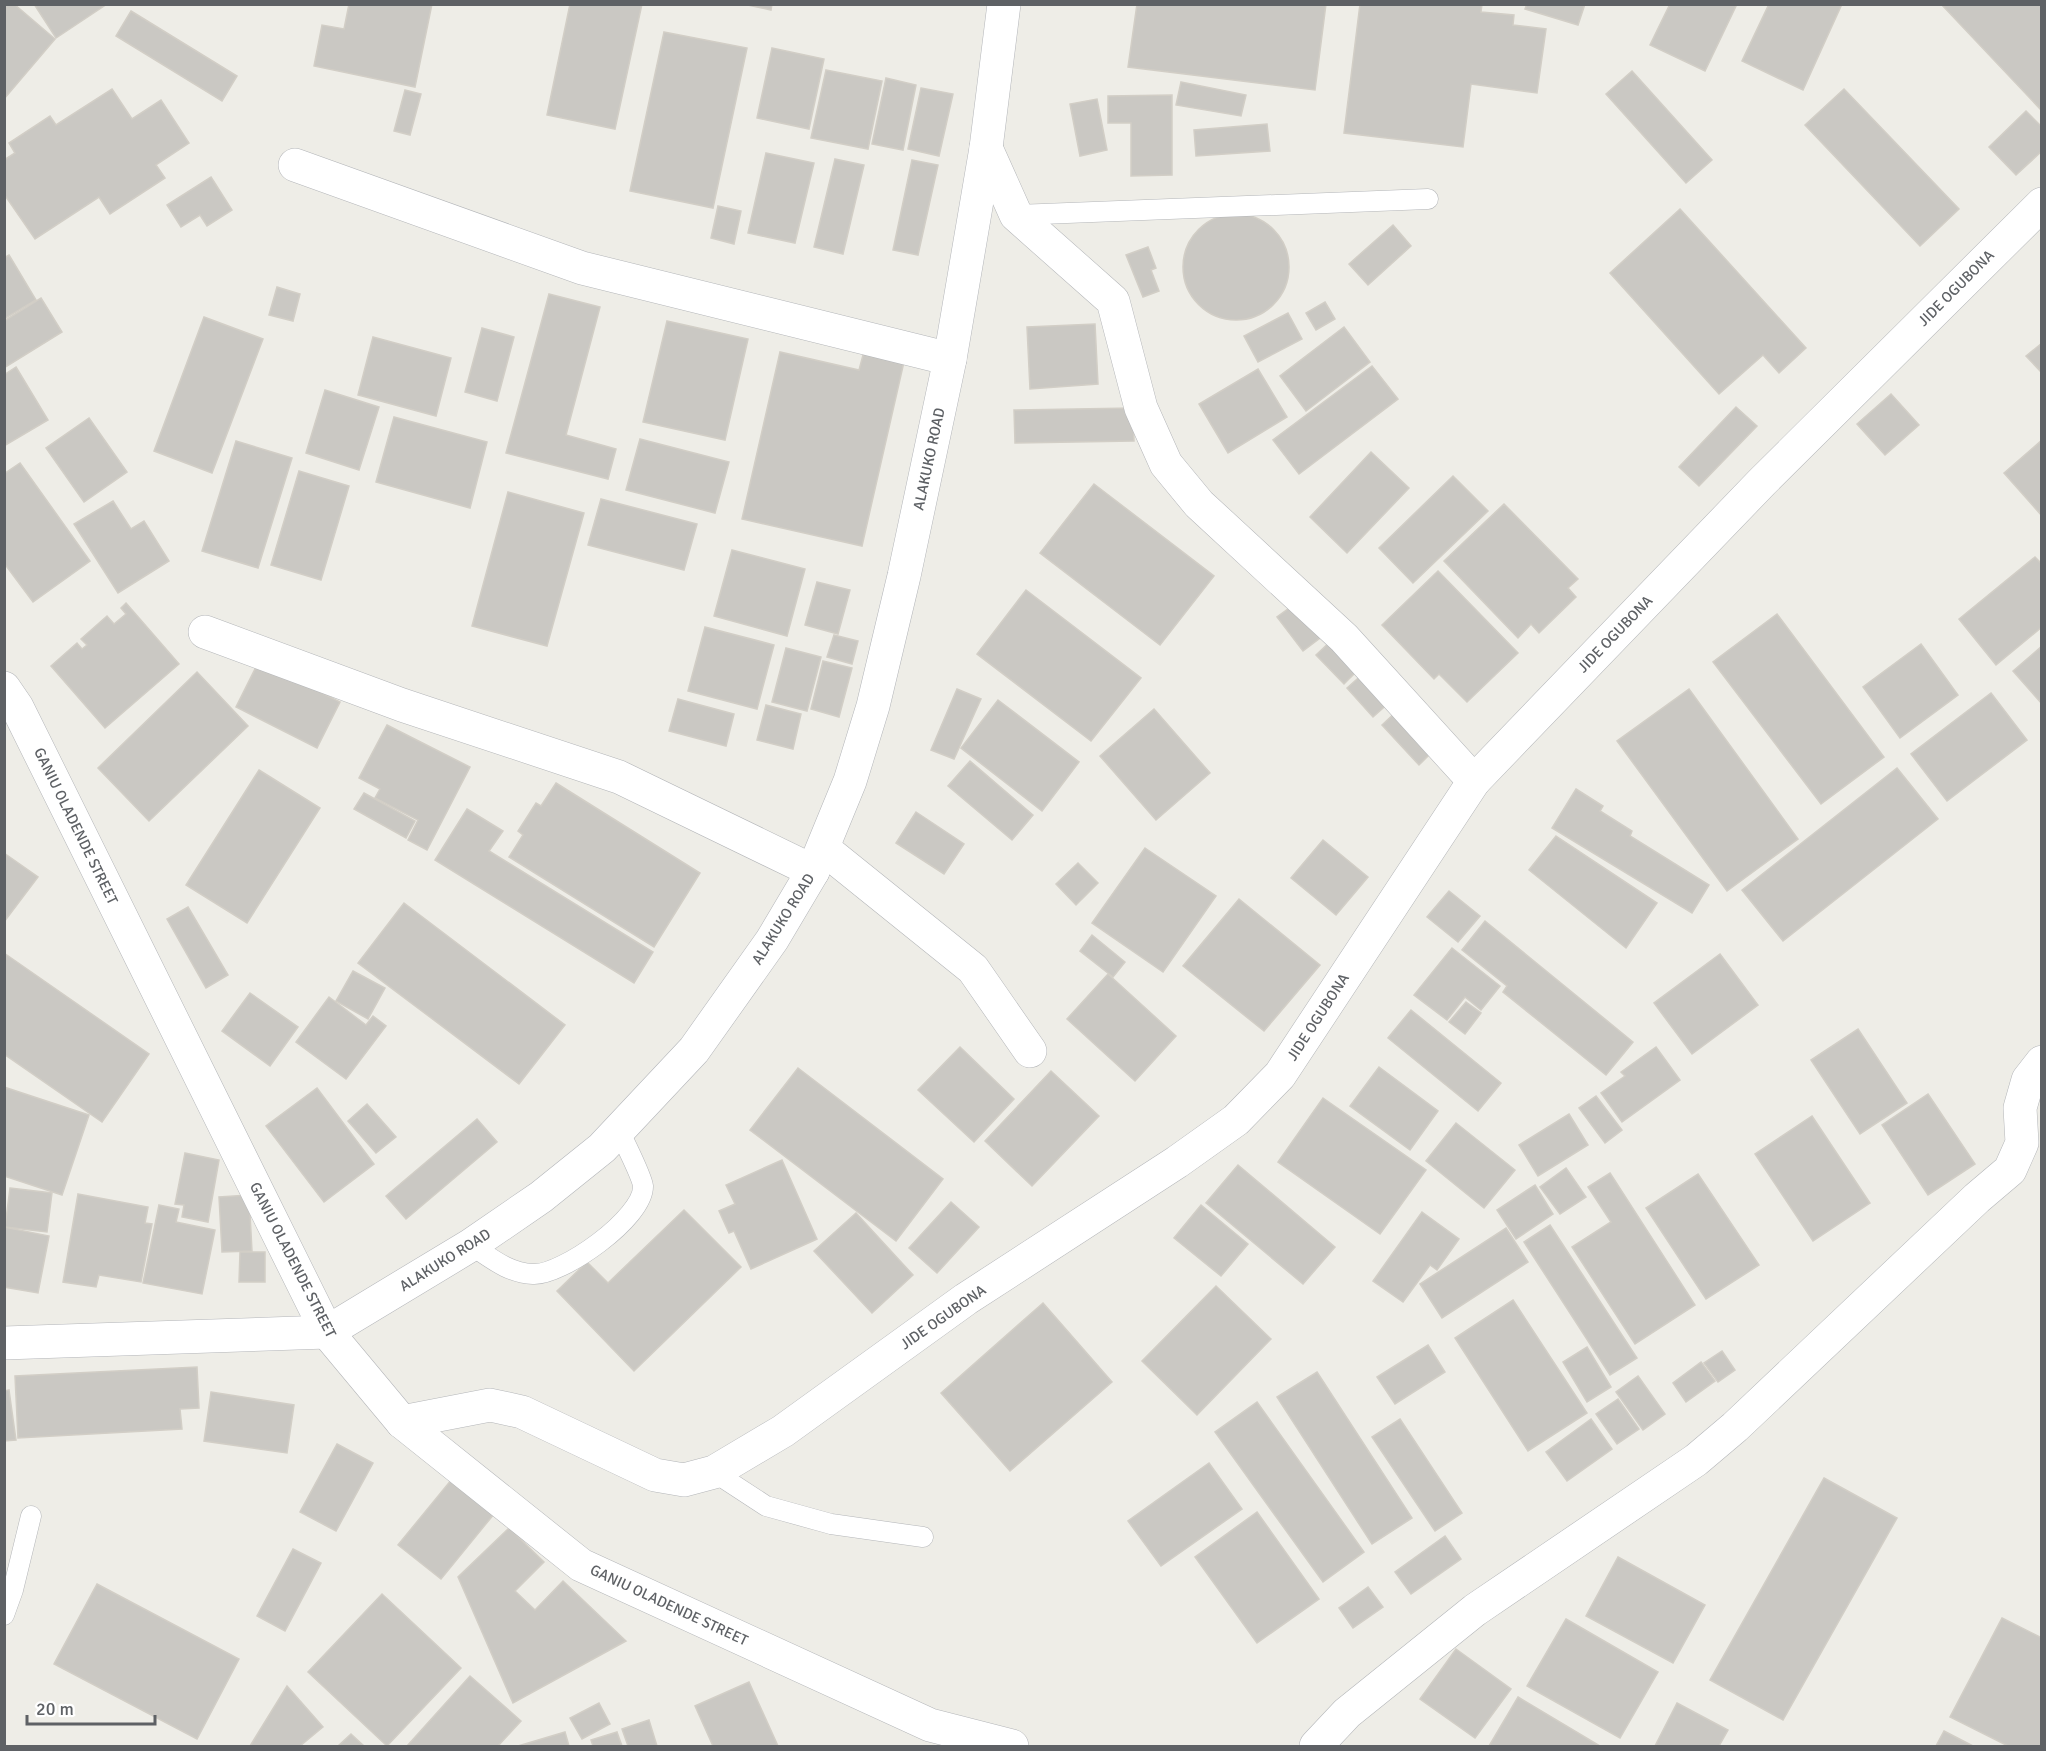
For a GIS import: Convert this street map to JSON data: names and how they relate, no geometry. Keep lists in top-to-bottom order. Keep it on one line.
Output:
{"streets":{"street":["JIDE OGUBONA","ALAKUKO ROAD","GANIU OLADENDE STREET"]},"crossings":[["JIDE OGUBONA","GANIU OLADENDE STREET"],["ALAKUKO ROAD","GANIU OLADENDE STREET"]],"scale_bar":"20 m"}
